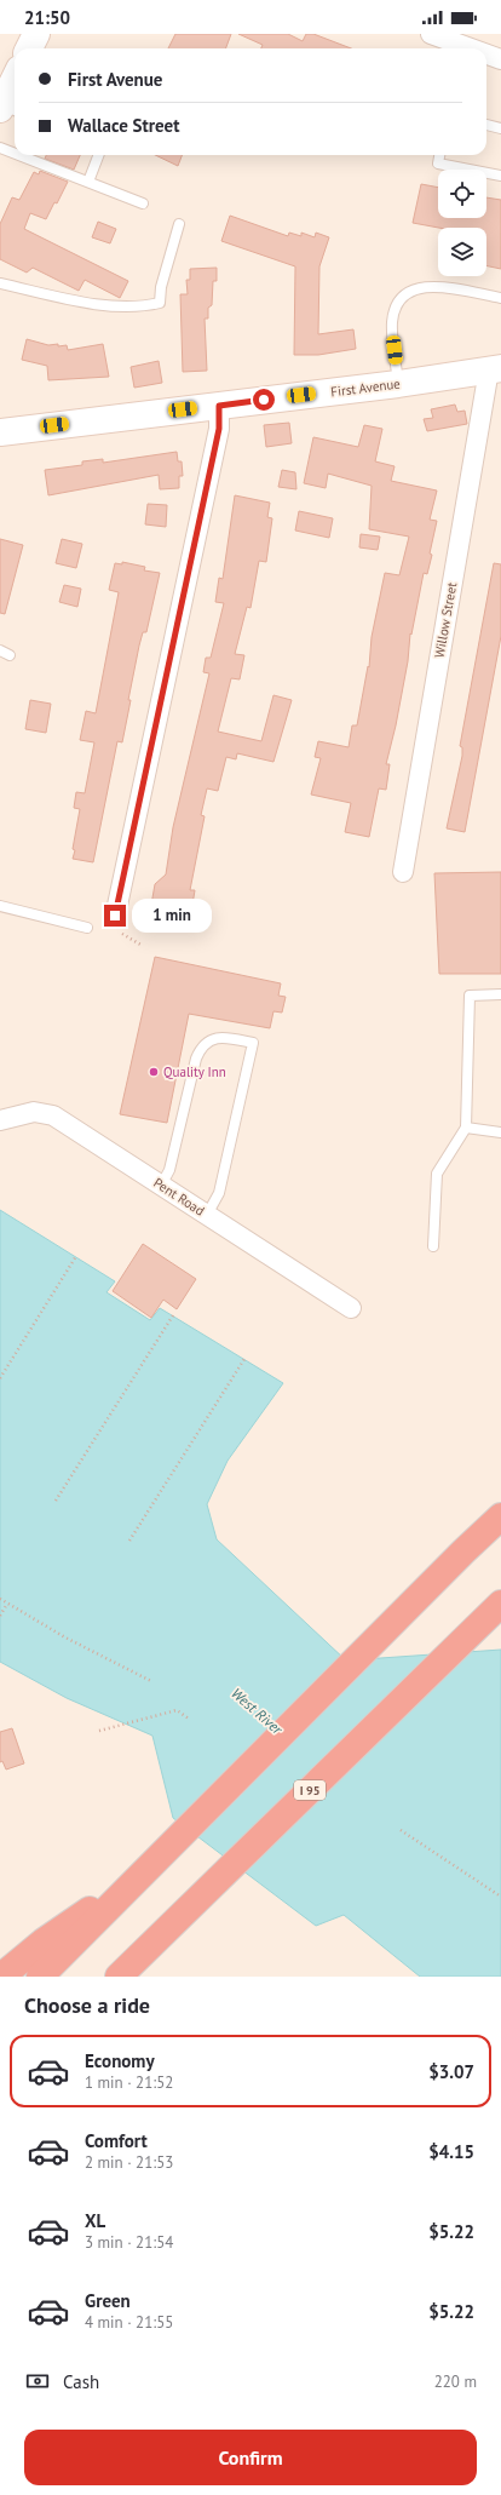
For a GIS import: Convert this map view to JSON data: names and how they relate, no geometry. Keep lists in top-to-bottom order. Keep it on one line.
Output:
{"streets":{"highway":["I 95"],"main road":["First Avenue"],"street":["Willow Street","Pent Road"]},"crossings":[["First Avenue","Willow Street"]],"water":["West River"],"places":["Quality Inn"],"page":{"status":"21:50","banner":["First Avenue","Wallace Street"],"bubble":"1 min","heading":"Choose a ride","list":[{"name":"Economy","note":"1 min · 21:52","value":"$3.07"},{"name":"Comfort","note":"2 min · 21:53","value":"$4.15"},{"name":"XL","note":"3 min · 21:54","value":"$5.22"},{"name":"Green","note":"4 min · 21:55","value":"$5.22"}],"pay":["Cash","220 m"],"buttons":"Confirm"}}
